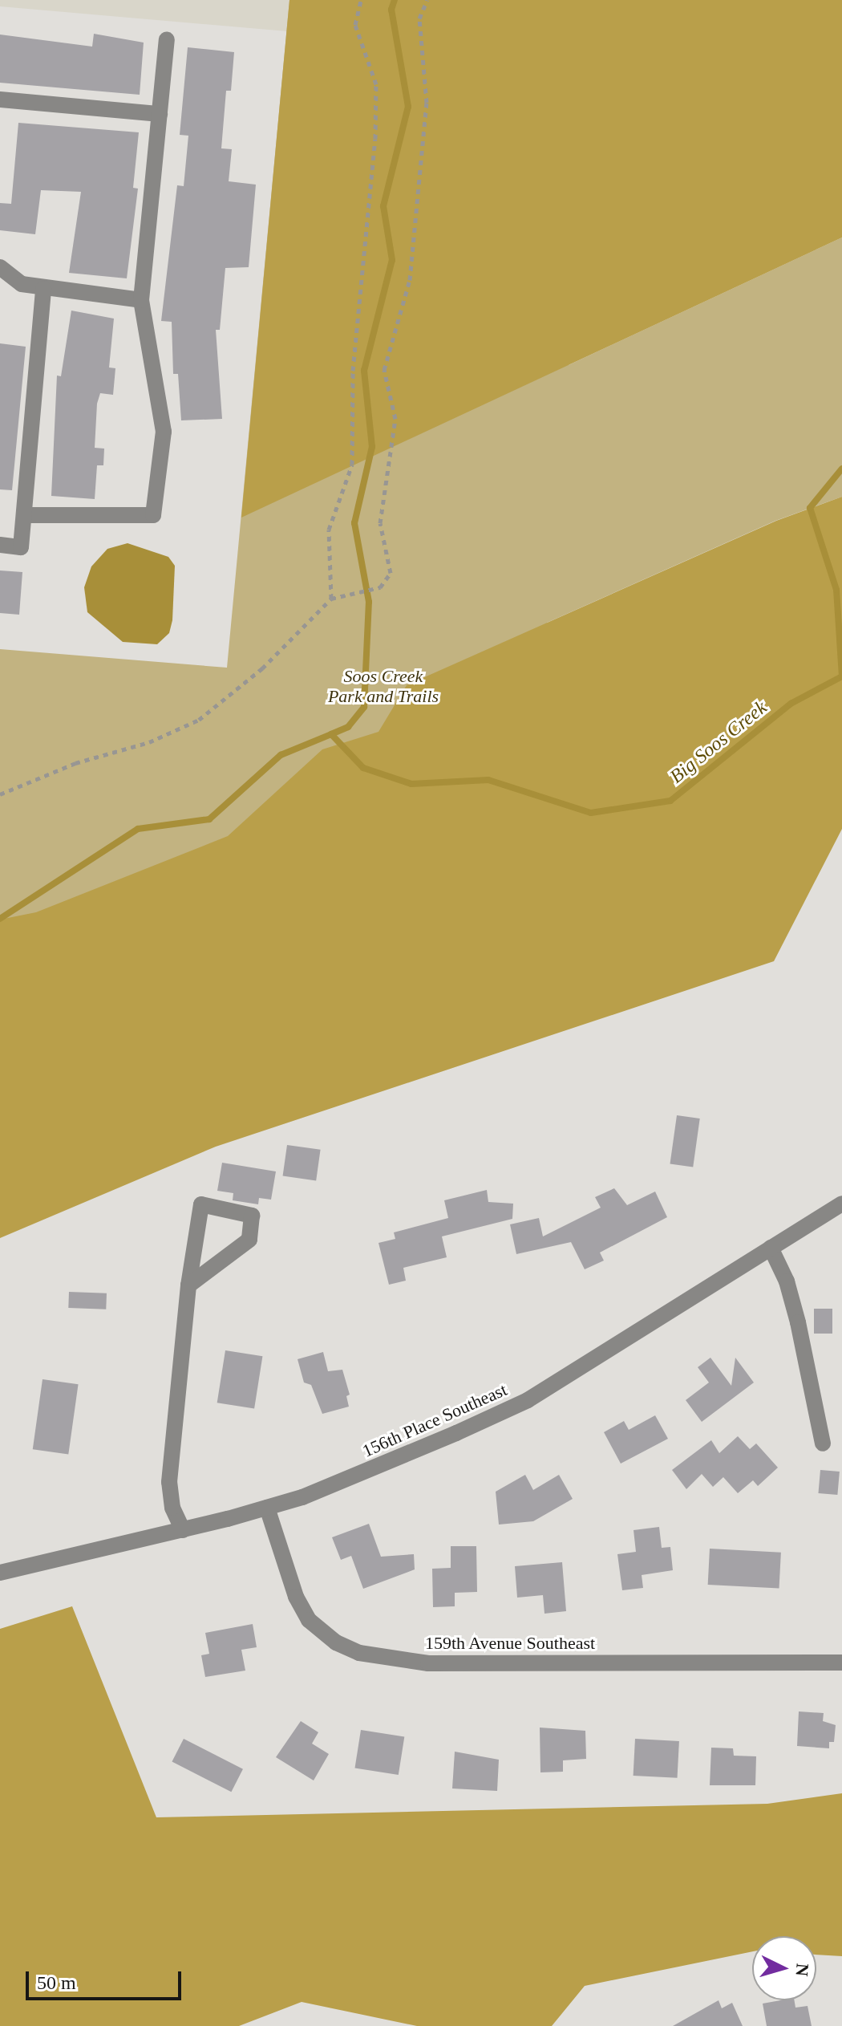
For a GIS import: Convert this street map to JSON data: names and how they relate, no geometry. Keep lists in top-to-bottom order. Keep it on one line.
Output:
{"streets":{"street":["156th Place Southeast","159th Avenue Southeast"]},"crossings":[["156th Place Southeast","159th Avenue Southeast"]],"water":["Big Soos Creek"],"parks":["Soos Creek Park and Trails"],"scale_bar":"50 m","north":"right"}
